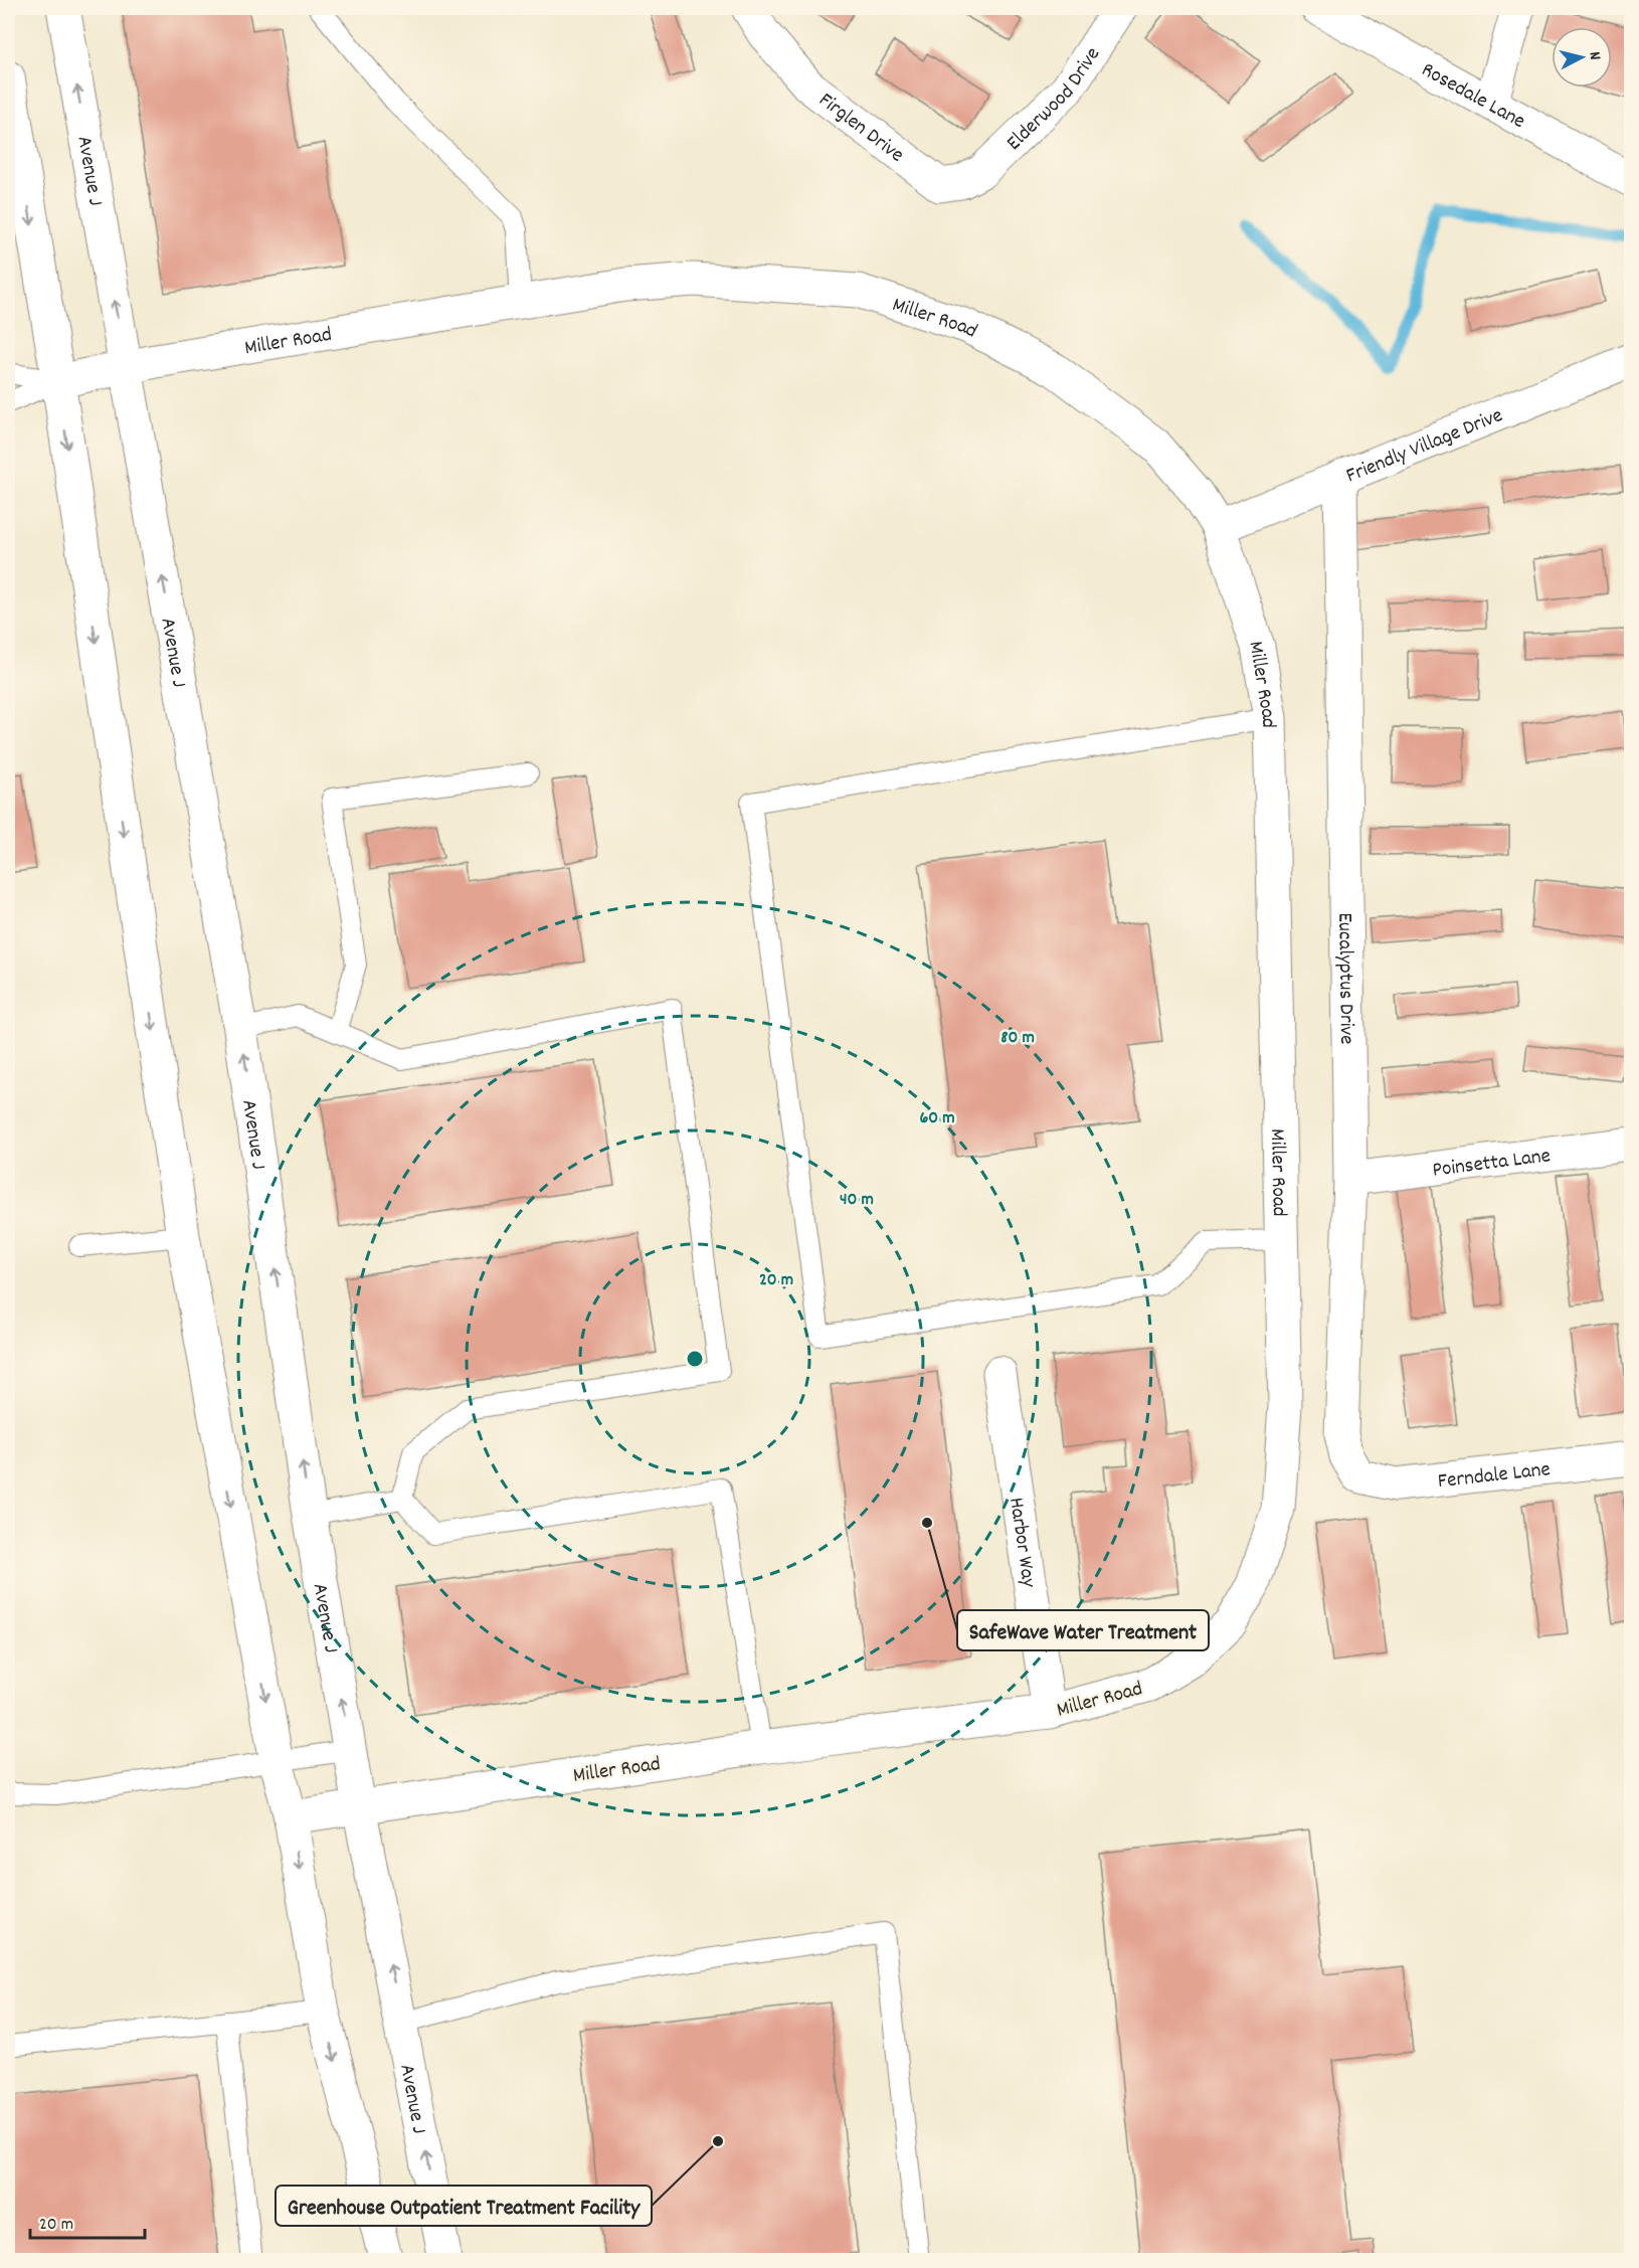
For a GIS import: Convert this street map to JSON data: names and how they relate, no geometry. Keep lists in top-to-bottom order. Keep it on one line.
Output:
{"streets":{"street":["Rosedale Lane","Elderwood Drive","Firglen Drive","Avenue J","Miller Road","Friendly Village Drive","Eucalyptus Drive","Poinsetta Lane","Ferndale Lane","Harbor Way"]},"crossings":[["Elderwood Drive","Firglen Drive"],["Avenue J","Miller Road"],["Miller Road","Friendly Village Drive"],["Miller Road","Harbor Way"],["Friendly Village Drive","Eucalyptus Drive"],["Eucalyptus Drive","Poinsetta Lane"],["Eucalyptus Drive","Ferndale Lane"]],"places":["SafeWave Water Treatment","Greenhouse Outpatient Treatment Facility"],"scale_bar":"20 m","north":"right","rings":["80 m","60 m","40 m","20 m"]}
